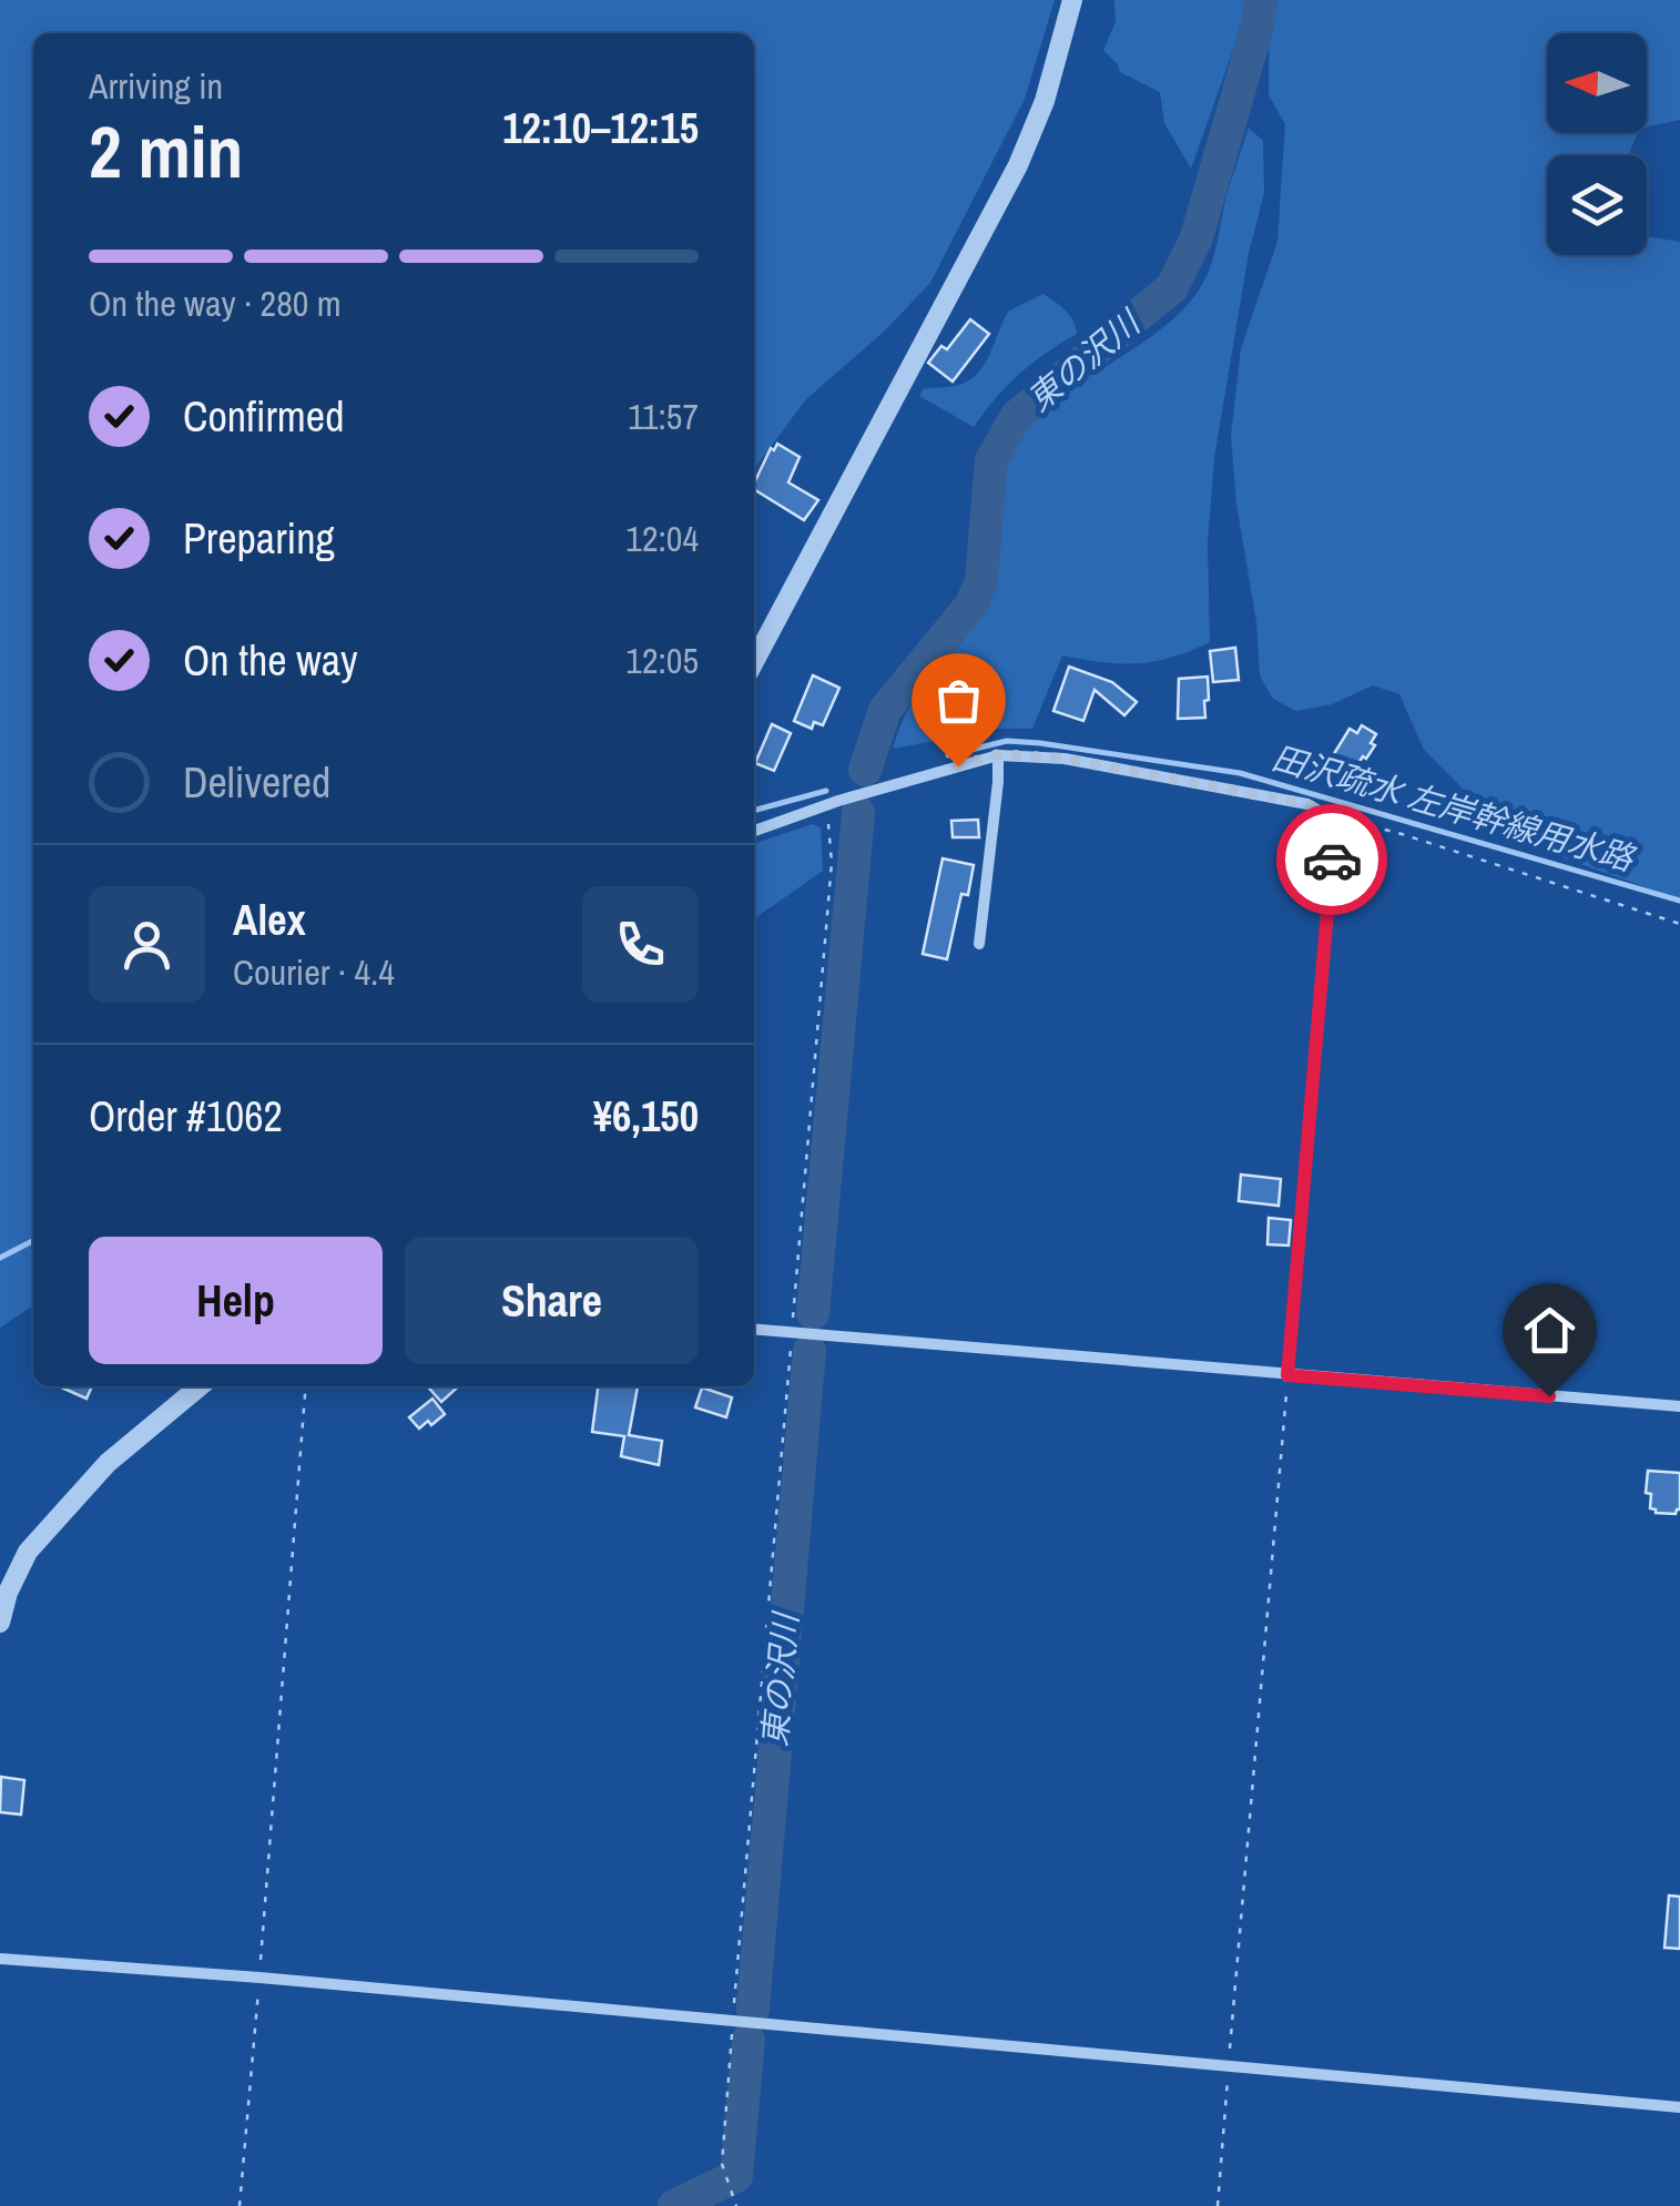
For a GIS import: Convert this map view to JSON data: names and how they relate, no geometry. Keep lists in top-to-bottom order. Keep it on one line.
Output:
{"water":["東の沢川","田沢疏水 左岸幹線用水路"],"north":"left","page":{"heading":["2 min","Arriving in","12:10–12:15"],"panel":["Alex","Courier · 4.4","Order #1062","¥6,150"],"bar":"On the way · 280 m","list":[["Confirmed","11:57"],["Preparing","12:04"],["On the way","12:05"],"Delivered"],"buttons":["Help","Share"]}}
